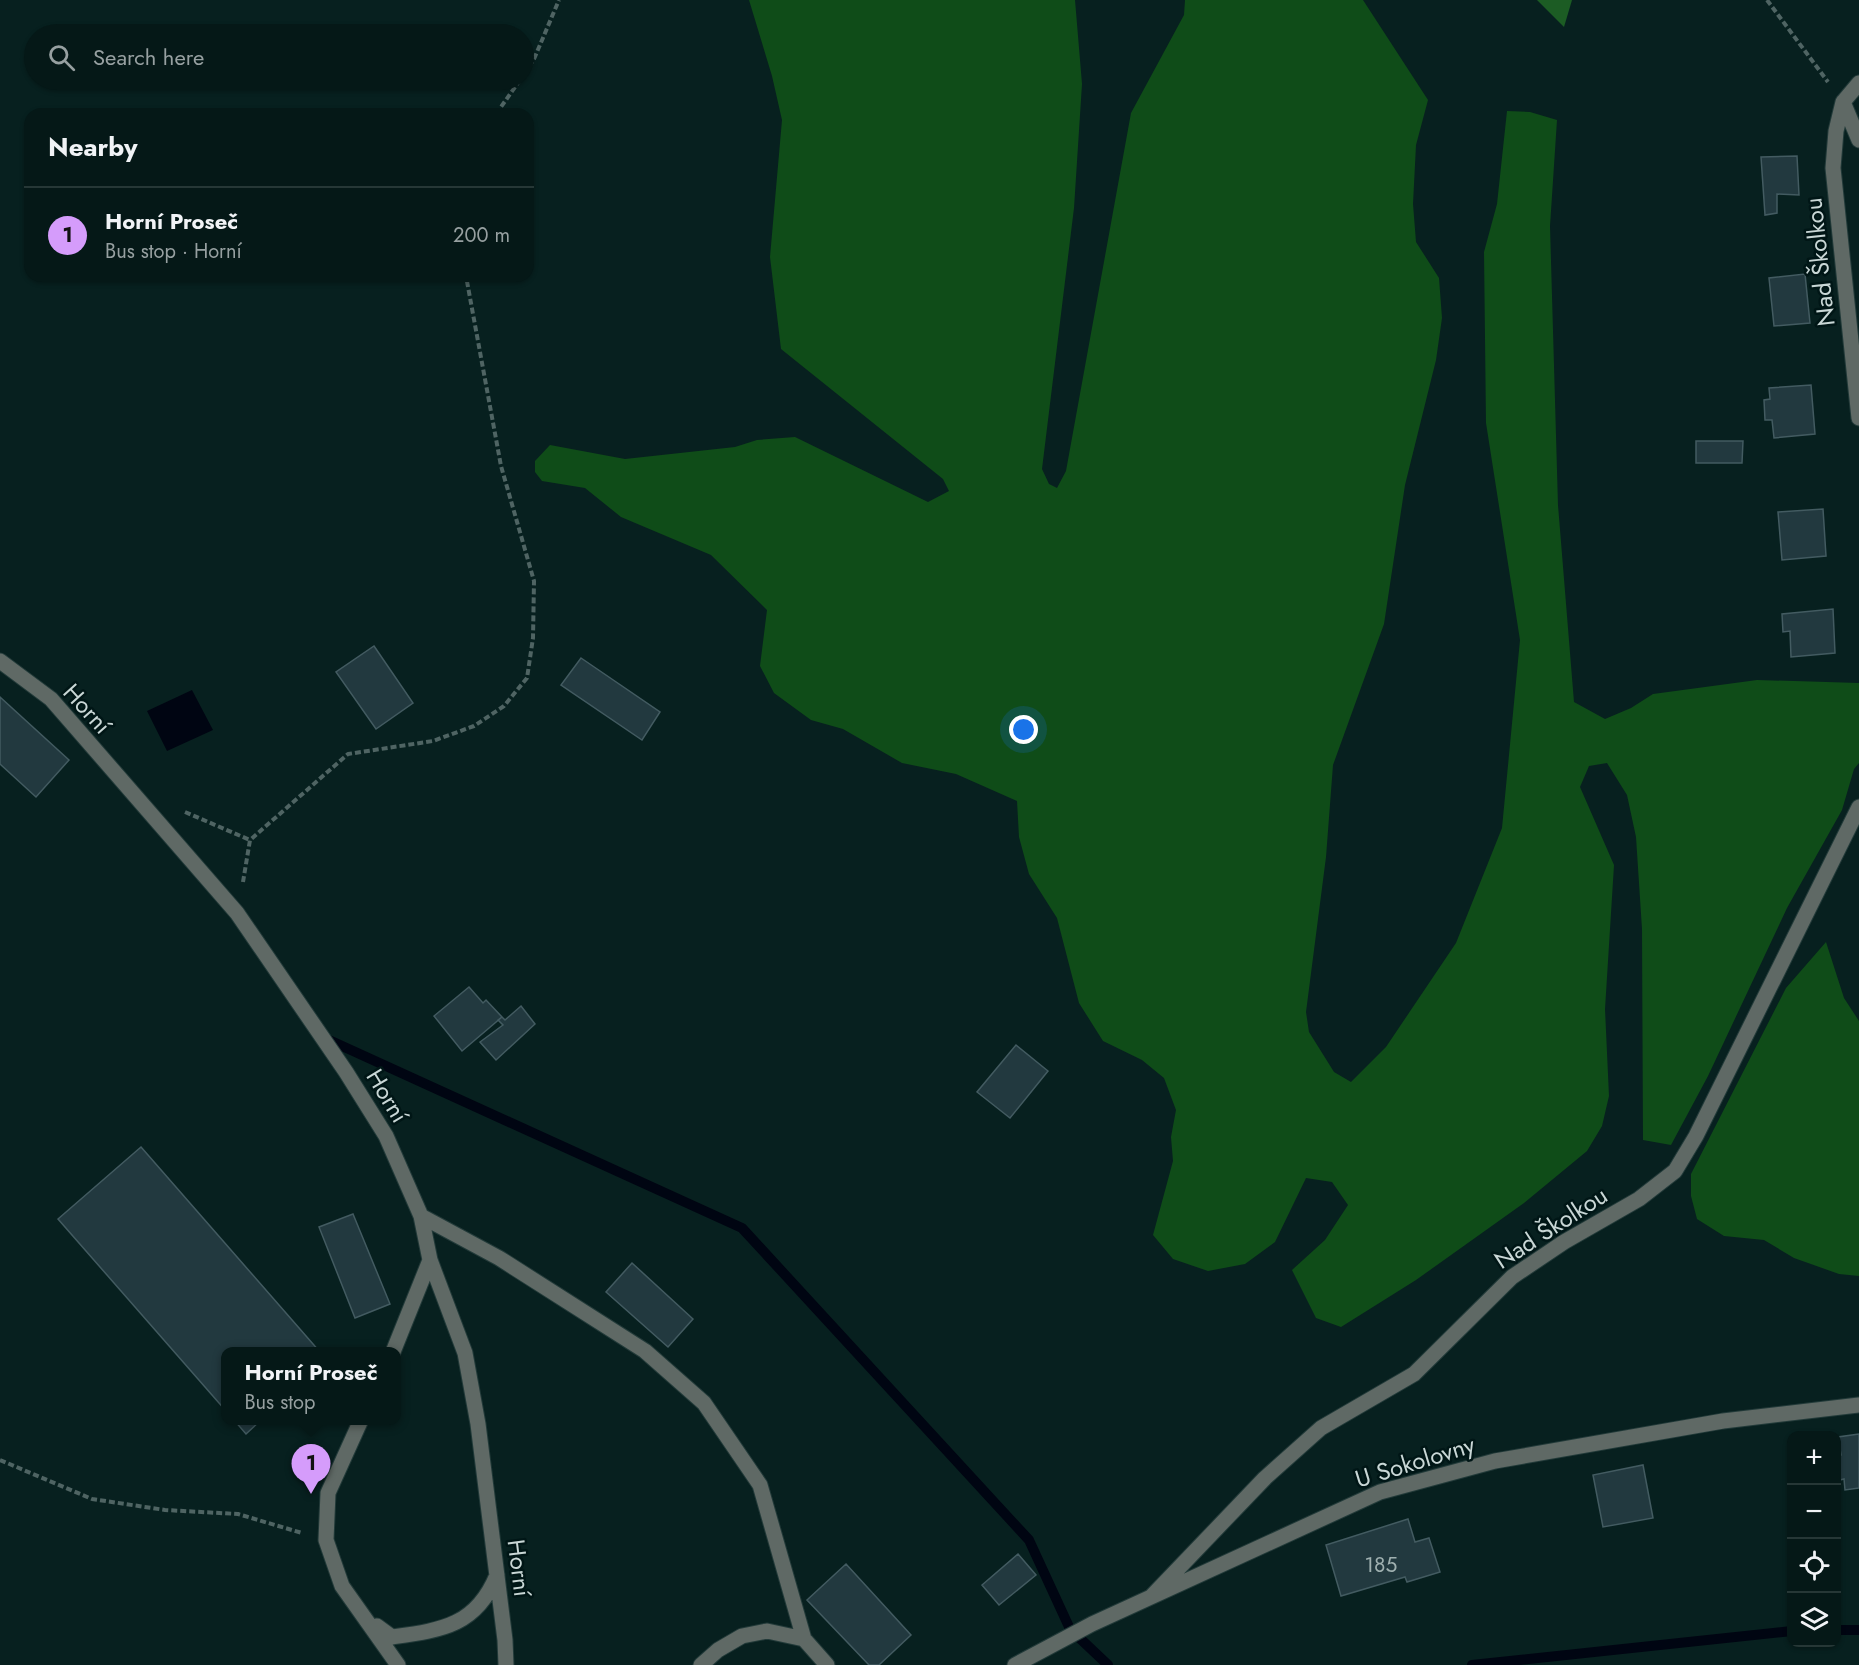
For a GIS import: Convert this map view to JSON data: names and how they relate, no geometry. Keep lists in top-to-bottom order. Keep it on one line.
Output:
{"streets":{"street":["Nad Školkou","Horní","U Sokolovny"]},"crossings":[["Nad Školkou","U Sokolovny"]],"house_numbers":["185"],"page":{"search":"Search here","heading":"Nearby","list":[{"mark":"1","name":"Horní Proseč","note":"Bus stop · Horní","value":"200 m"}],"popup":["Horní Proseč","Bus stop"],"map_buttons":["+","−"],"pins":"1"}}
